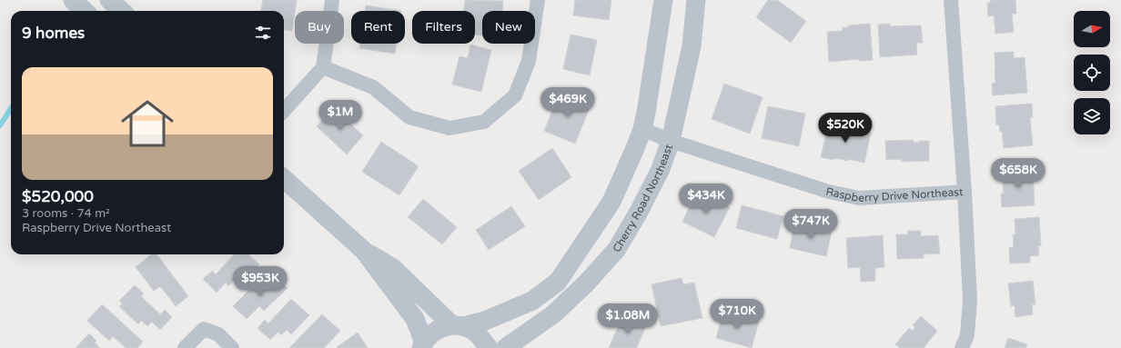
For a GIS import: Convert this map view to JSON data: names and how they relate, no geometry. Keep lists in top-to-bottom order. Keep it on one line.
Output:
{"streets":{"street":["Raspberry Drive Northeast","Cherry Road Northeast"]},"crossings":[["Raspberry Drive Northeast","Cherry Road Northeast"]],"north":"right","page":{"chip":["Buy","Rent","Filters","New"],"heading":"9 homes","list":[{"name":"$520,000","note":"3 rooms · 74 m² · Raspberry Drive Northeast"}],"price":["$469K","$1M","$520K","$658K","$434K","$747K","$953K","$710K","$1.08M"]}}
